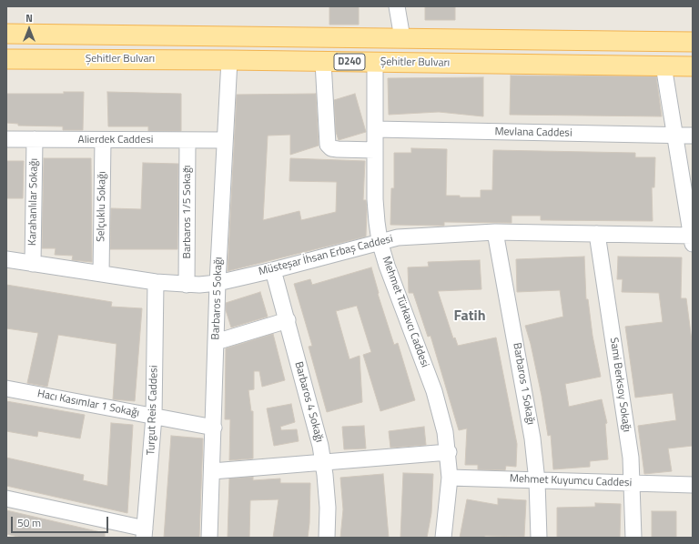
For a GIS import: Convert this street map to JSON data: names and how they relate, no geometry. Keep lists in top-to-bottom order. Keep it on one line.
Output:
{"streets":{"main road":["Şehitler Bulvarı","D240"],"street":["Mevlana Caddesi","Alierdek Caddesi","Karahanlılar Sokağı","Selçuklu Sokağı","Barbaros 1/5 Sokağı","Müsteşar İhsan Erbaş Caddesi","Barbaros 5 Sokağı","Mehmet Türkavcı Caddesi","Barbaros 1 Sokağı","Sami Berksoy Sokağı","Barbaros 4 Sokağı","Hacı Kasımlar 1 Sokağı","Turgut Reis Caddesi","Mehmet Kuyumcu Caddesi"]},"crossings":[["Şehitler Bulvarı","Barbaros 5 Sokağı"],["Şehitler Bulvarı","Mehmet Türkavcı Caddesi"],["Mevlana Caddesi","Mehmet Türkavcı Caddesi"],["Alierdek Caddesi","Karahanlılar Sokağı"],["Alierdek Caddesi","Selçuklu Sokağı"],["Alierdek Caddesi","Barbaros 1/5 Sokağı"],["Alierdek Caddesi","Barbaros 5 Sokağı"],["Karahanlılar Sokağı","Müsteşar İhsan Erbaş Caddesi"],["Selçuklu Sokağı","Müsteşar İhsan Erbaş Caddesi"],["Barbaros 1/5 Sokağı","Müsteşar İhsan Erbaş Caddesi"],["Müsteşar İhsan Erbaş Caddesi","Barbaros 5 Sokağı"],["Müsteşar İhsan Erbaş Caddesi","Mehmet Türkavcı Caddesi"],["Müsteşar İhsan Erbaş Caddesi","Barbaros 1 Sokağı"],["Müsteşar İhsan Erbaş Caddesi","Sami Berksoy Sokağı"],["Müsteşar İhsan Erbaş Caddesi","Barbaros 4 Sokağı"],["Müsteşar İhsan Erbaş Caddesi","Turgut Reis Caddesi"],["Barbaros 5 Sokağı","Hacı Kasımlar 1 Sokağı"],["Mehmet Türkavcı Caddesi","Mehmet Kuyumcu Caddesi"],["Barbaros 1 Sokağı","Mehmet Kuyumcu Caddesi"],["Sami Berksoy Sokağı","Mehmet Kuyumcu Caddesi"],["Hacı Kasımlar 1 Sokağı","Turgut Reis Caddesi"]],"districts":["Fatih"],"scale_bar":"50 m","north":"top"}
